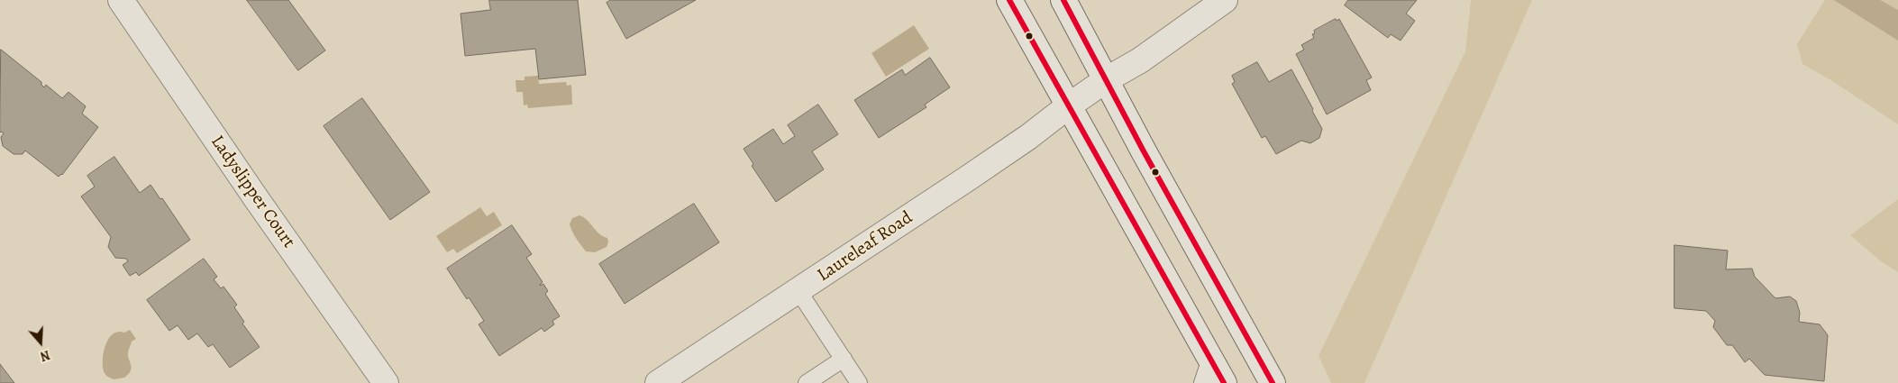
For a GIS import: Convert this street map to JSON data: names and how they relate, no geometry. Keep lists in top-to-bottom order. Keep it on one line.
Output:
{"streets":{"street":["Ladyslipper Court","Laureleaf Road"]},"north":"bottom"}
